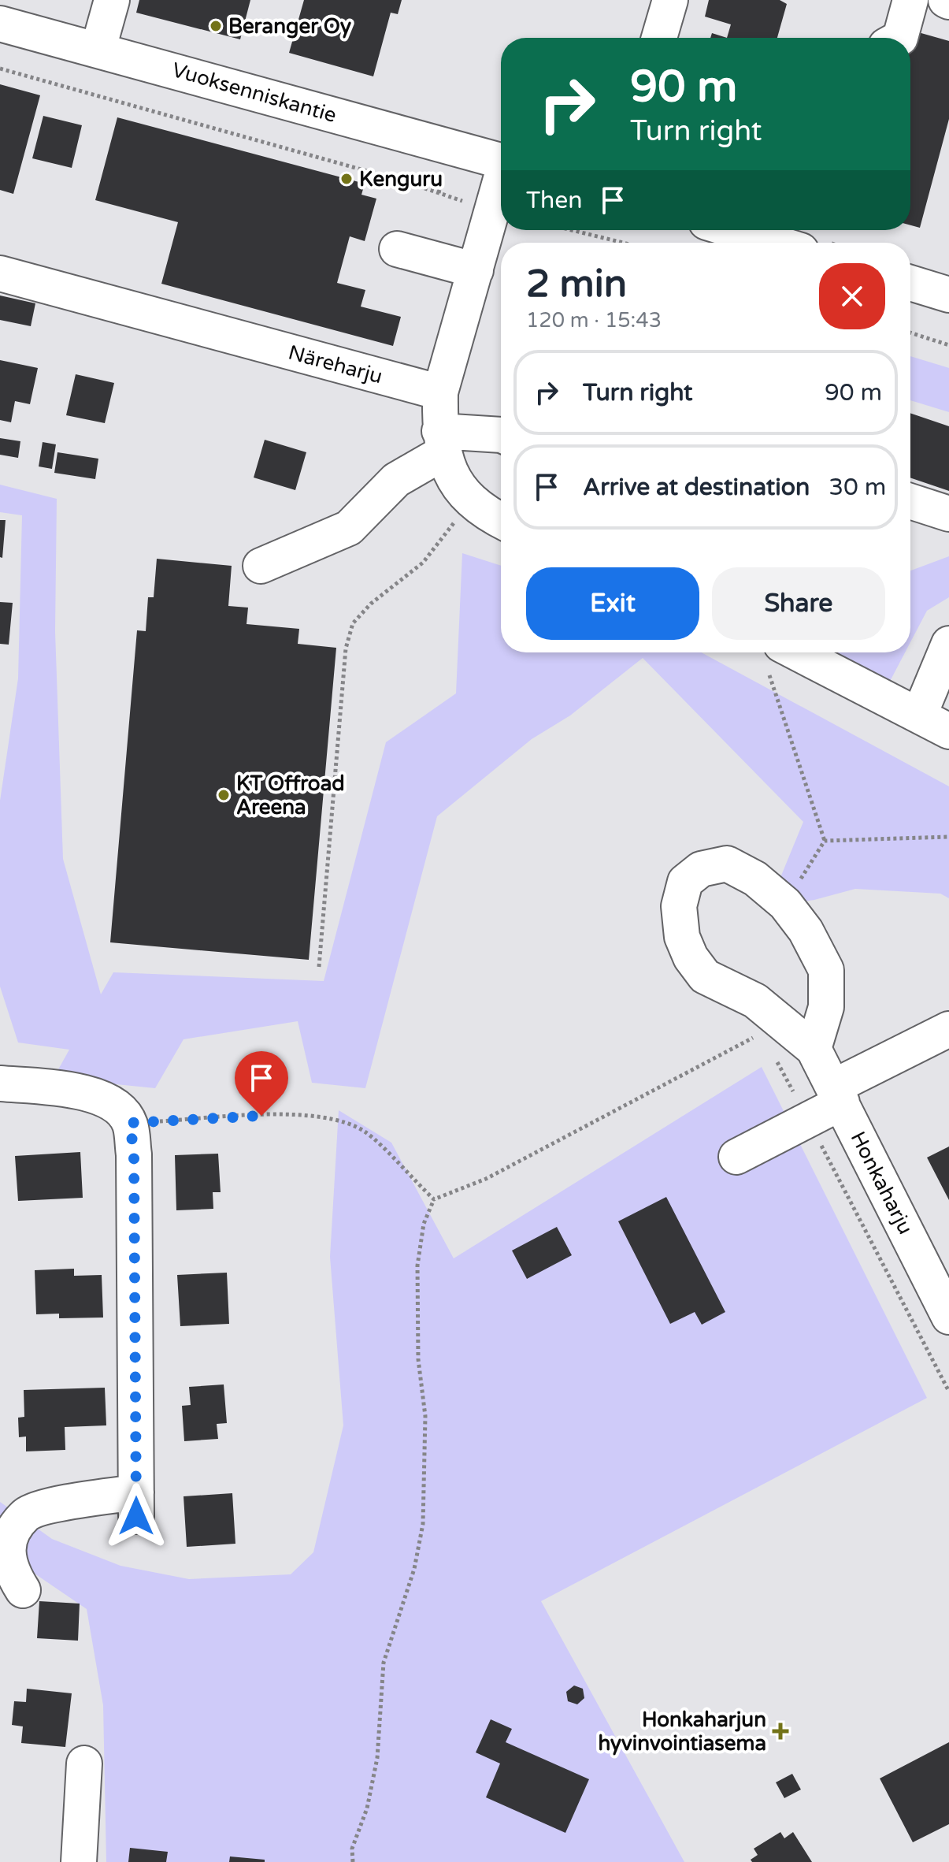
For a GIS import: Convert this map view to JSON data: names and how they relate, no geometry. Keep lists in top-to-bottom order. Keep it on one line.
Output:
{"streets":{"street":["Vuoksenniskantie","Näreharju","Honkaharju"]},"places":{"other":["Beranger Oy","Kenguru","KT Offroad Areena"],"health":["Honkaharjun hyvinvointiasema"]},"page":{"turn":["90 m","Turn right"],"then":"Then","heading":["2 min","120 m · 15:43"],"list":[{"name":"Turn right","value":"90 m"},{"name":"Arrive at destination","value":"30 m"}],"buttons":["Exit","Share"]}}
